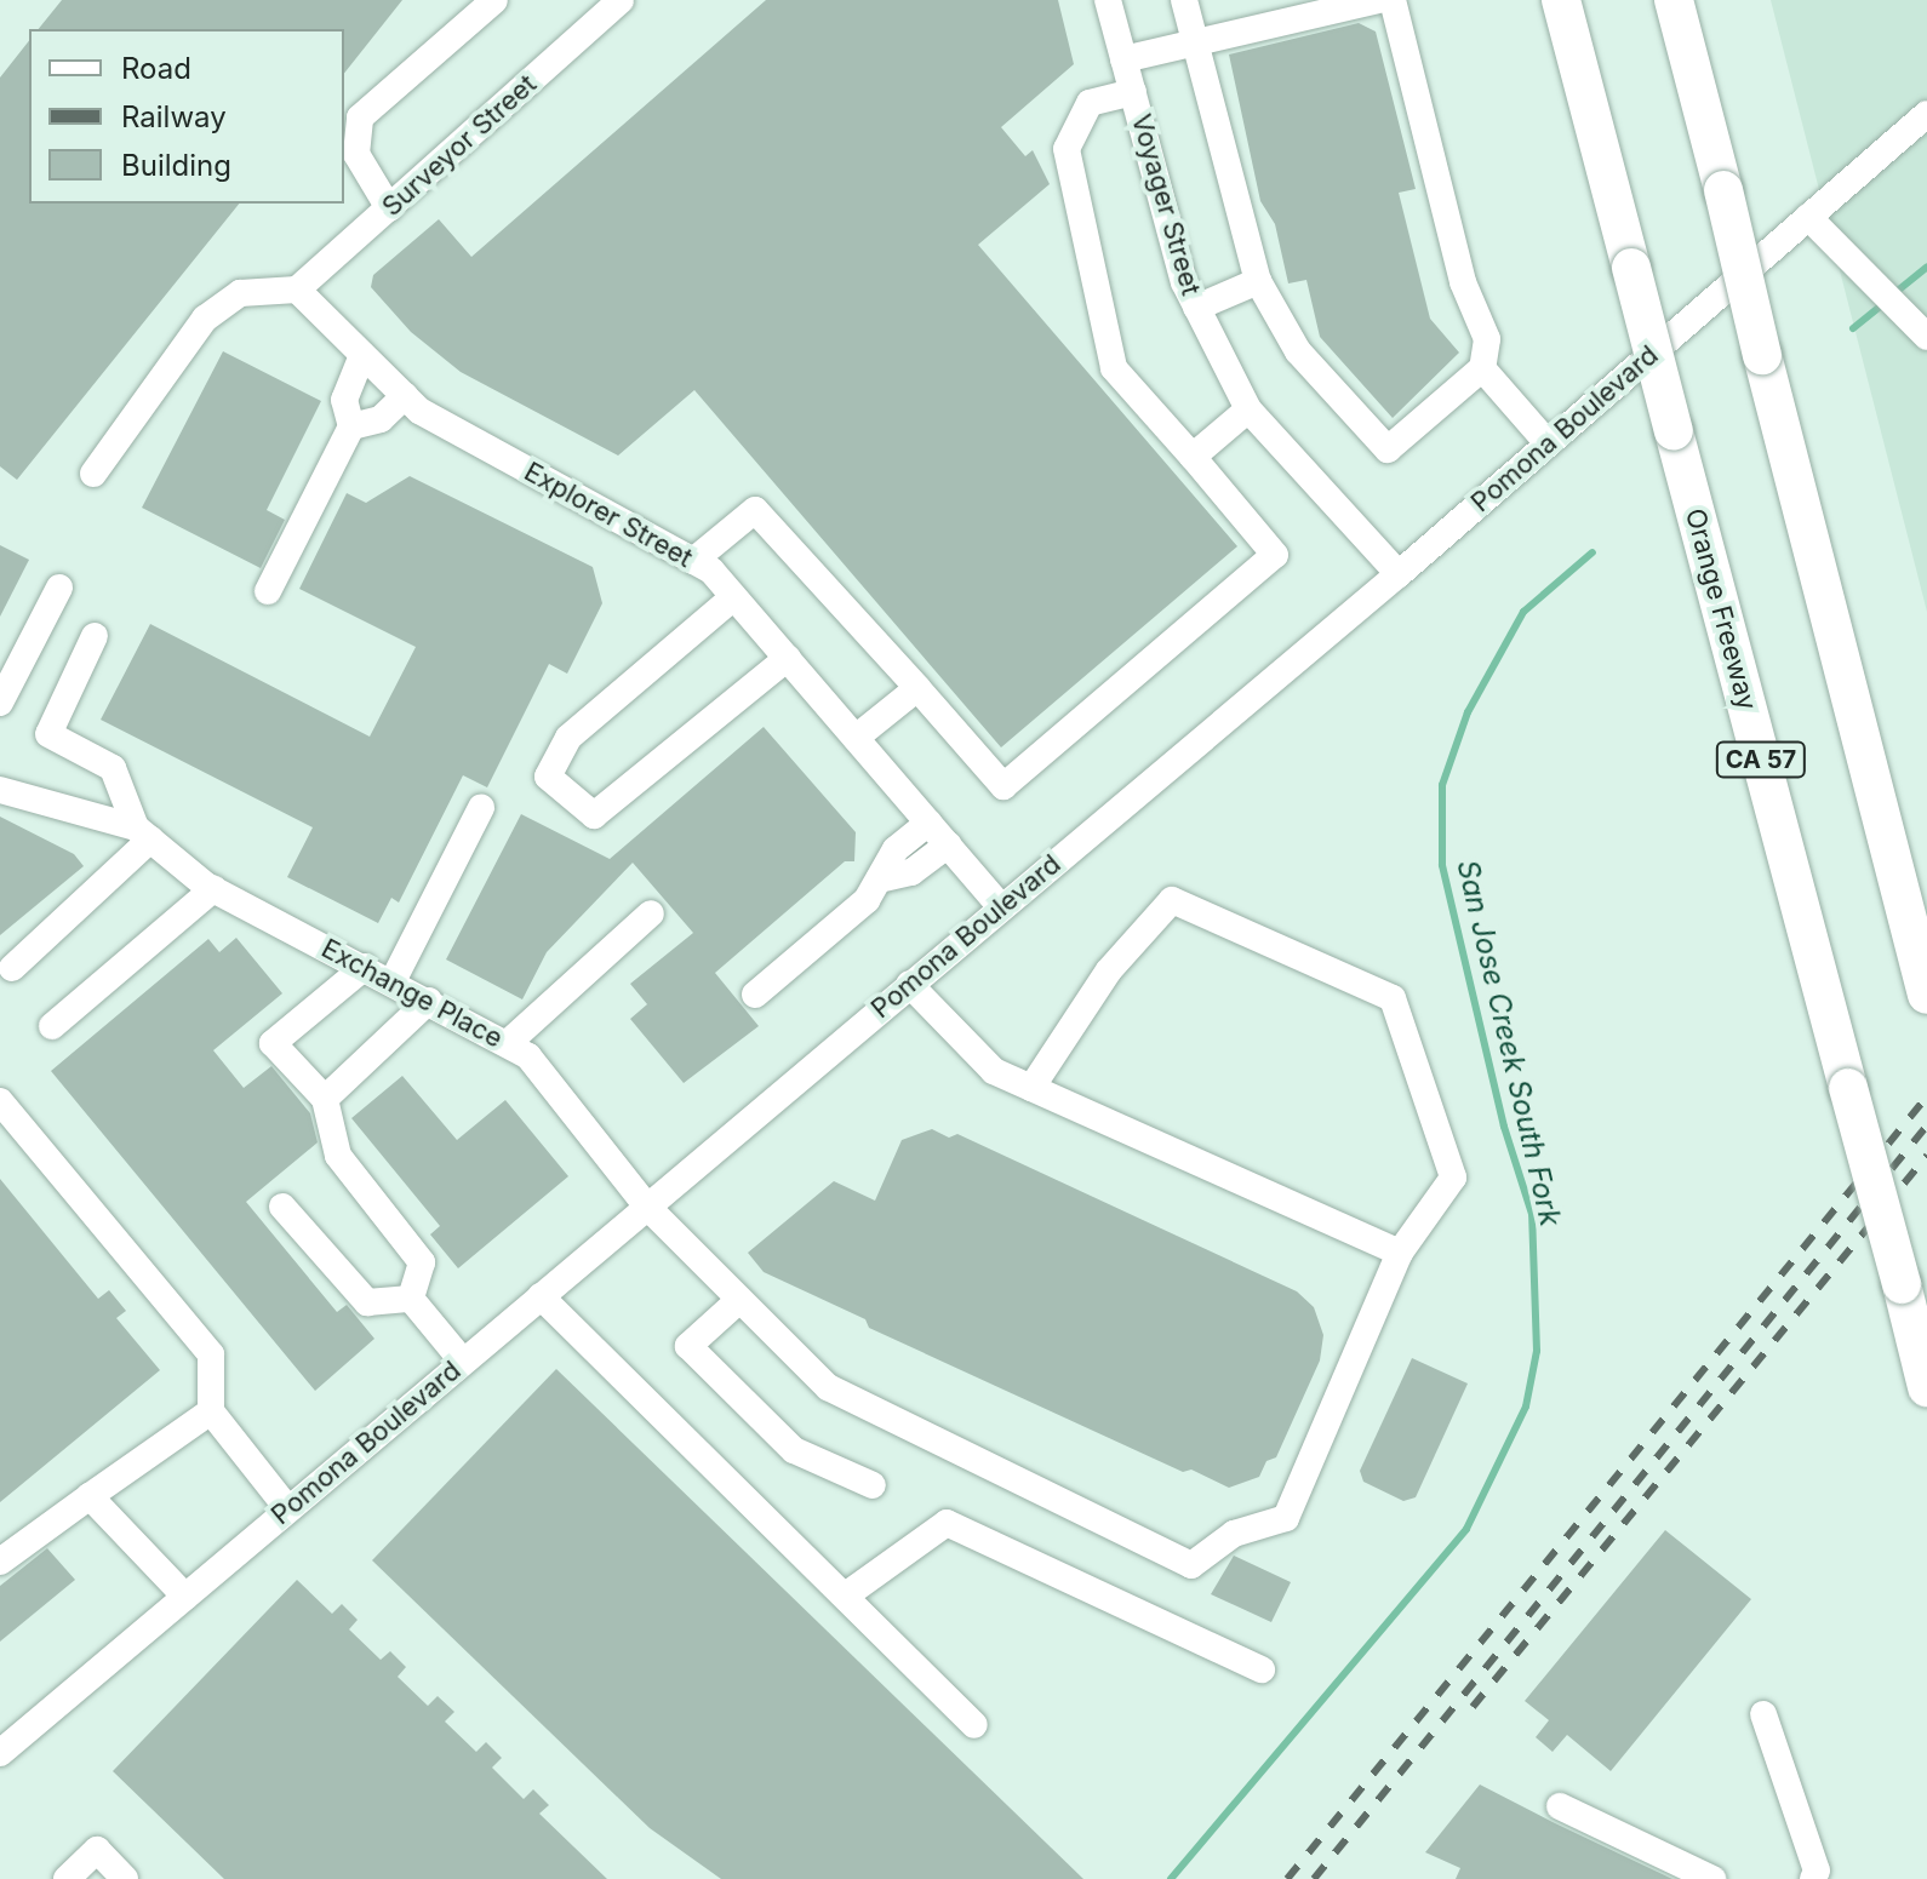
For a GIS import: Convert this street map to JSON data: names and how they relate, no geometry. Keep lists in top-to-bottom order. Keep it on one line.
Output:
{"streets":{"highway":["Orange Freeway","CA 57"],"street":["Surveyor Street","Voyager Street","Pomona Boulevard","Explorer Street","Exchange Place"]},"crossings":[["Surveyor Street","Explorer Street"],["Voyager Street","Pomona Boulevard"],["Pomona Boulevard","Explorer Street"],["Pomona Boulevard","Exchange Place"]],"water":["San Jose Creek South Fork"],"legend":["Road","Railway","Building"]}
